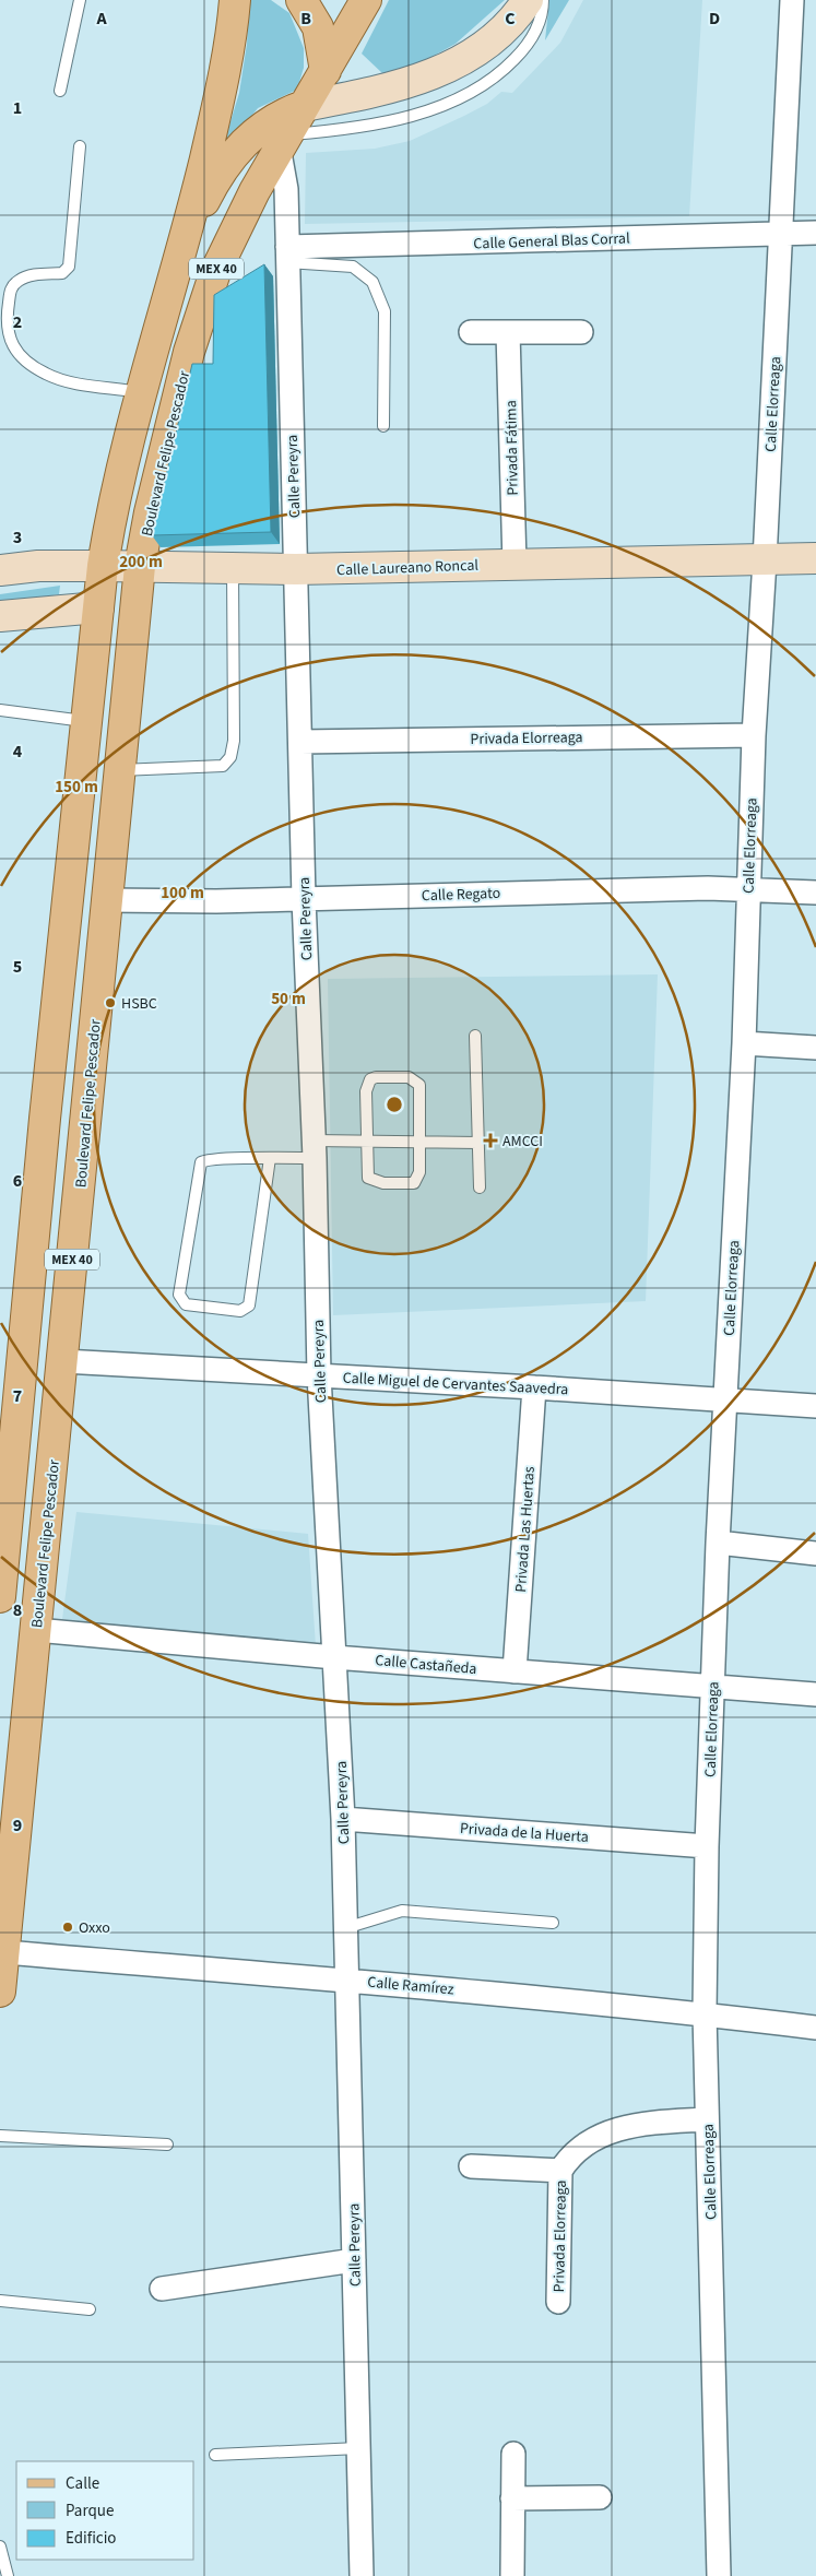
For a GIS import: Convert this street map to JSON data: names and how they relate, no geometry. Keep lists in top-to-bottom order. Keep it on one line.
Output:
{"streets":{"main road":["MEX 40","Boulevard Felipe Pescador"],"street":["Calle General Blas Corral","Calle Elorreaga","Privada Fátima","Calle Pereyra","Calle Laureano Roncal","Privada Elorreaga","Calle Regato","Calle Miguel de Cervantes Saavedra","Privada Las Huertas","Calle Castañeda","Privada de la Huerta","Calle Ramírez"]},"crossings":[["Calle General Blas Corral","Calle Elorreaga"],["Calle General Blas Corral","Calle Pereyra"],["MEX 40","Calle Laureano Roncal"],["Calle Elorreaga","Calle Laureano Roncal"],["Calle Elorreaga","Privada Elorreaga"],["Calle Elorreaga","Calle Regato"],["Calle Elorreaga","Calle Miguel de Cervantes Saavedra"],["Calle Elorreaga","Calle Castañeda"],["Calle Elorreaga","Privada de la Huerta"],["Calle Elorreaga","Calle Ramírez"],["Privada Fátima","Calle Laureano Roncal"],["Boulevard Felipe Pescador","Calle Pereyra"],["Boulevard Felipe Pescador","Calle Laureano Roncal"],["Boulevard Felipe Pescador","Calle Regato"],["Boulevard Felipe Pescador","Calle Miguel de Cervantes Saavedra"],["Boulevard Felipe Pescador","Calle Castañeda"],["Boulevard Felipe Pescador","Calle Ramírez"],["Calle Pereyra","Calle Laureano Roncal"],["Calle Pereyra","Privada Elorreaga"],["Calle Pereyra","Calle Regato"],["Calle Pereyra","Calle Miguel de Cervantes Saavedra"],["Calle Pereyra","Calle Castañeda"],["Calle Pereyra","Privada de la Huerta"],["Calle Pereyra","Calle Ramírez"],["Calle Miguel de Cervantes Saavedra","Privada Las Huertas"],["Privada Las Huertas","Calle Castañeda"]],"places":{"other":["HSBC","Oxxo"],"health":["AMCCI"]},"legend":["Calle","Parque","Edificio"],"grid":{"columns":["A","B","C","D"],"rows":["1","2","3","4","5","6","7","8","9"]},"rings":["200 m","150 m","100 m","50 m"]}
